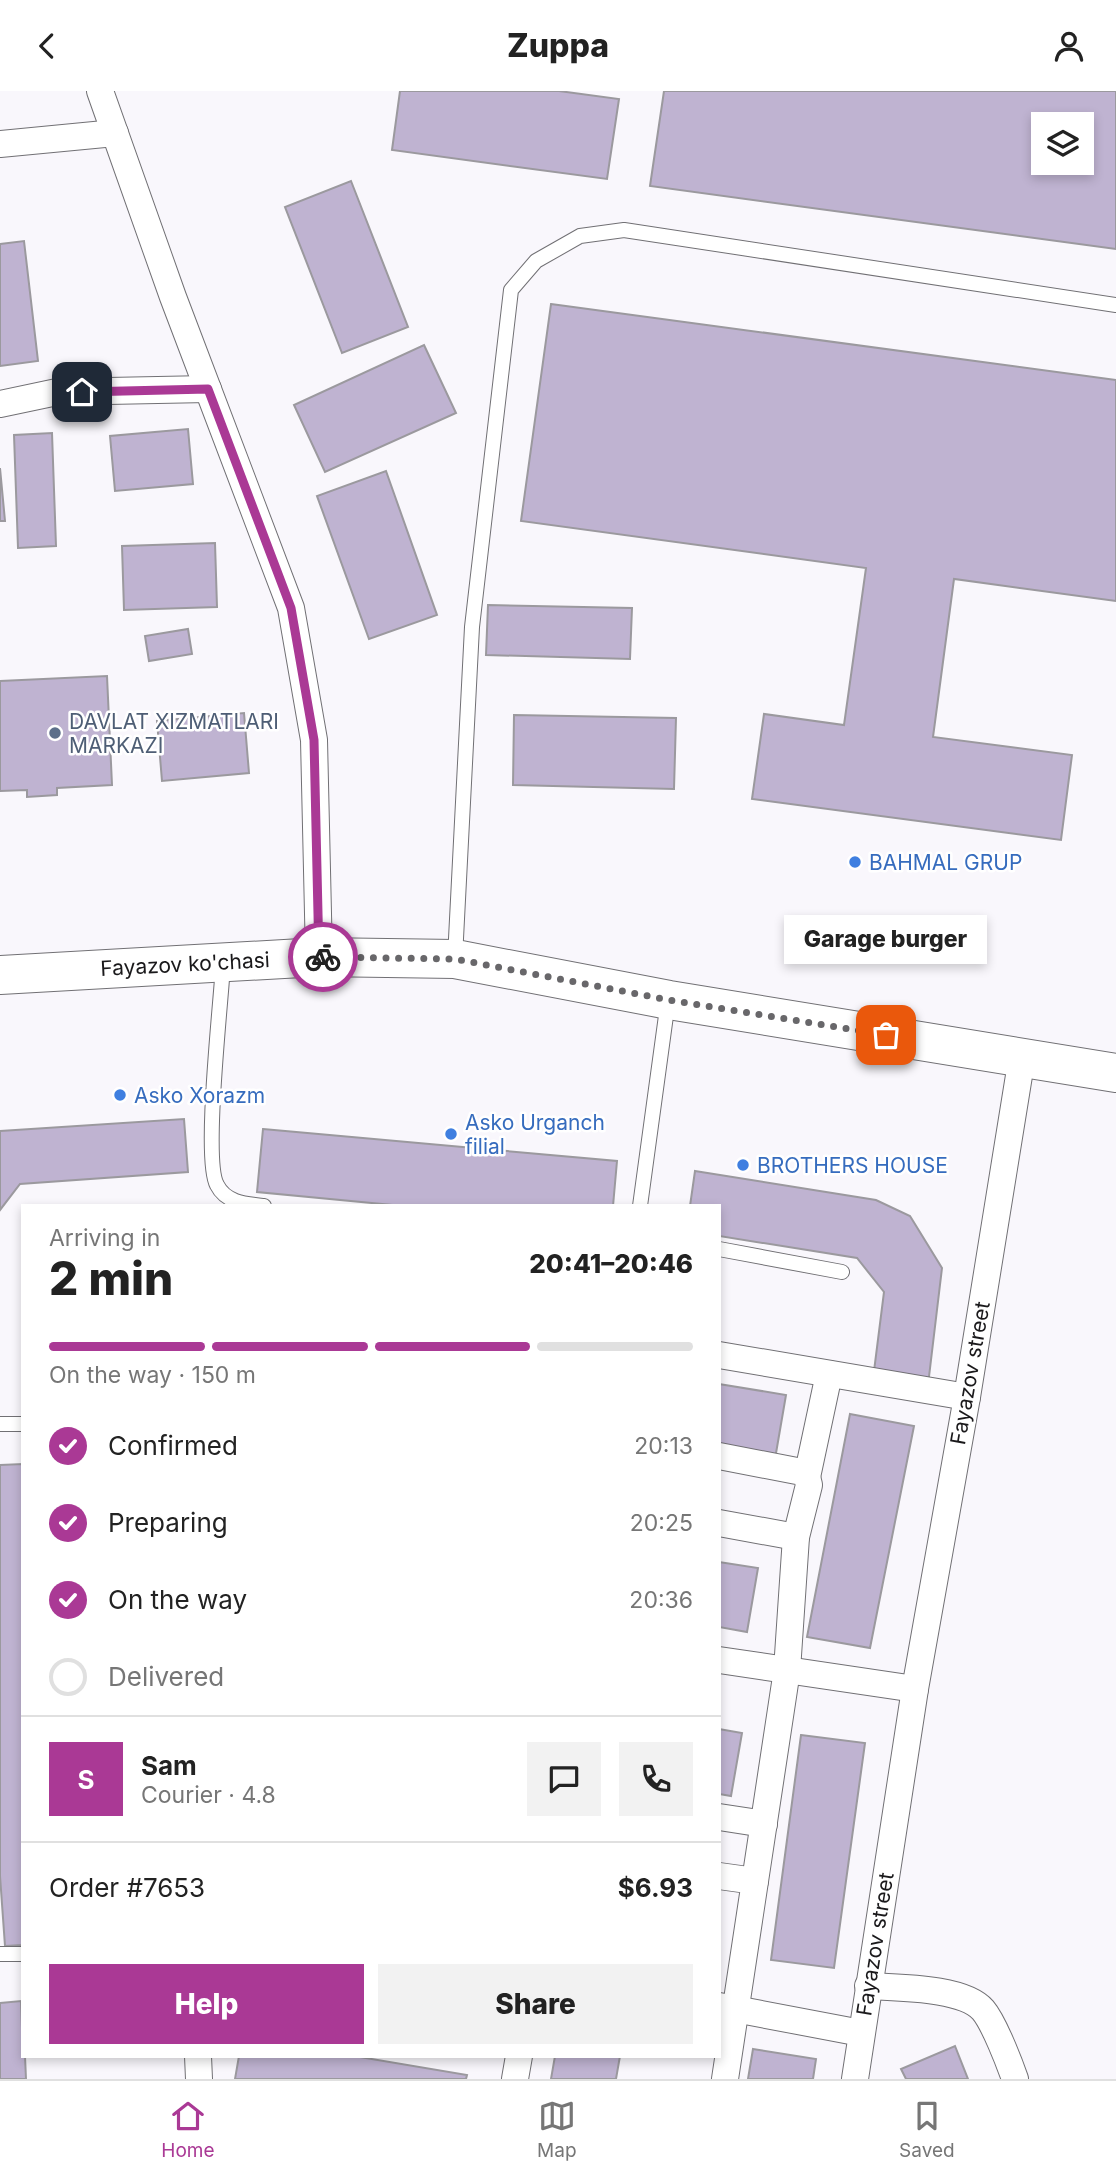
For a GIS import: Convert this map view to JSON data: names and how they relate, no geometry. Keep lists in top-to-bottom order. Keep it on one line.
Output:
{"streets":{"main road":["Fayazov ko'chasi"],"street":["Fayazov street"]},"crossings":[["Fayazov ko'chasi","Fayazov street"]],"places":["DAVLAT XIZMATLARI MARKAZI","BAHMAL GRUP","Garage burger","Asko Xorazm","Asko Urganch filial","BROTHERS HOUSE"],"page":{"header":"Zuppa","bubble":"Garage burger","heading":["2 min","Arriving in","20:41–20:46"],"panel":["Sam","Courier · 4.8","Order #7653","$6.93"],"bar":"On the way · 150 m","list":[["Confirmed","20:13"],["Preparing","20:25"],["On the way","20:36"],"Delivered"],"round":"S","buttons":["Help","Share"],"tabs":["Home","Map","Saved"]}}
